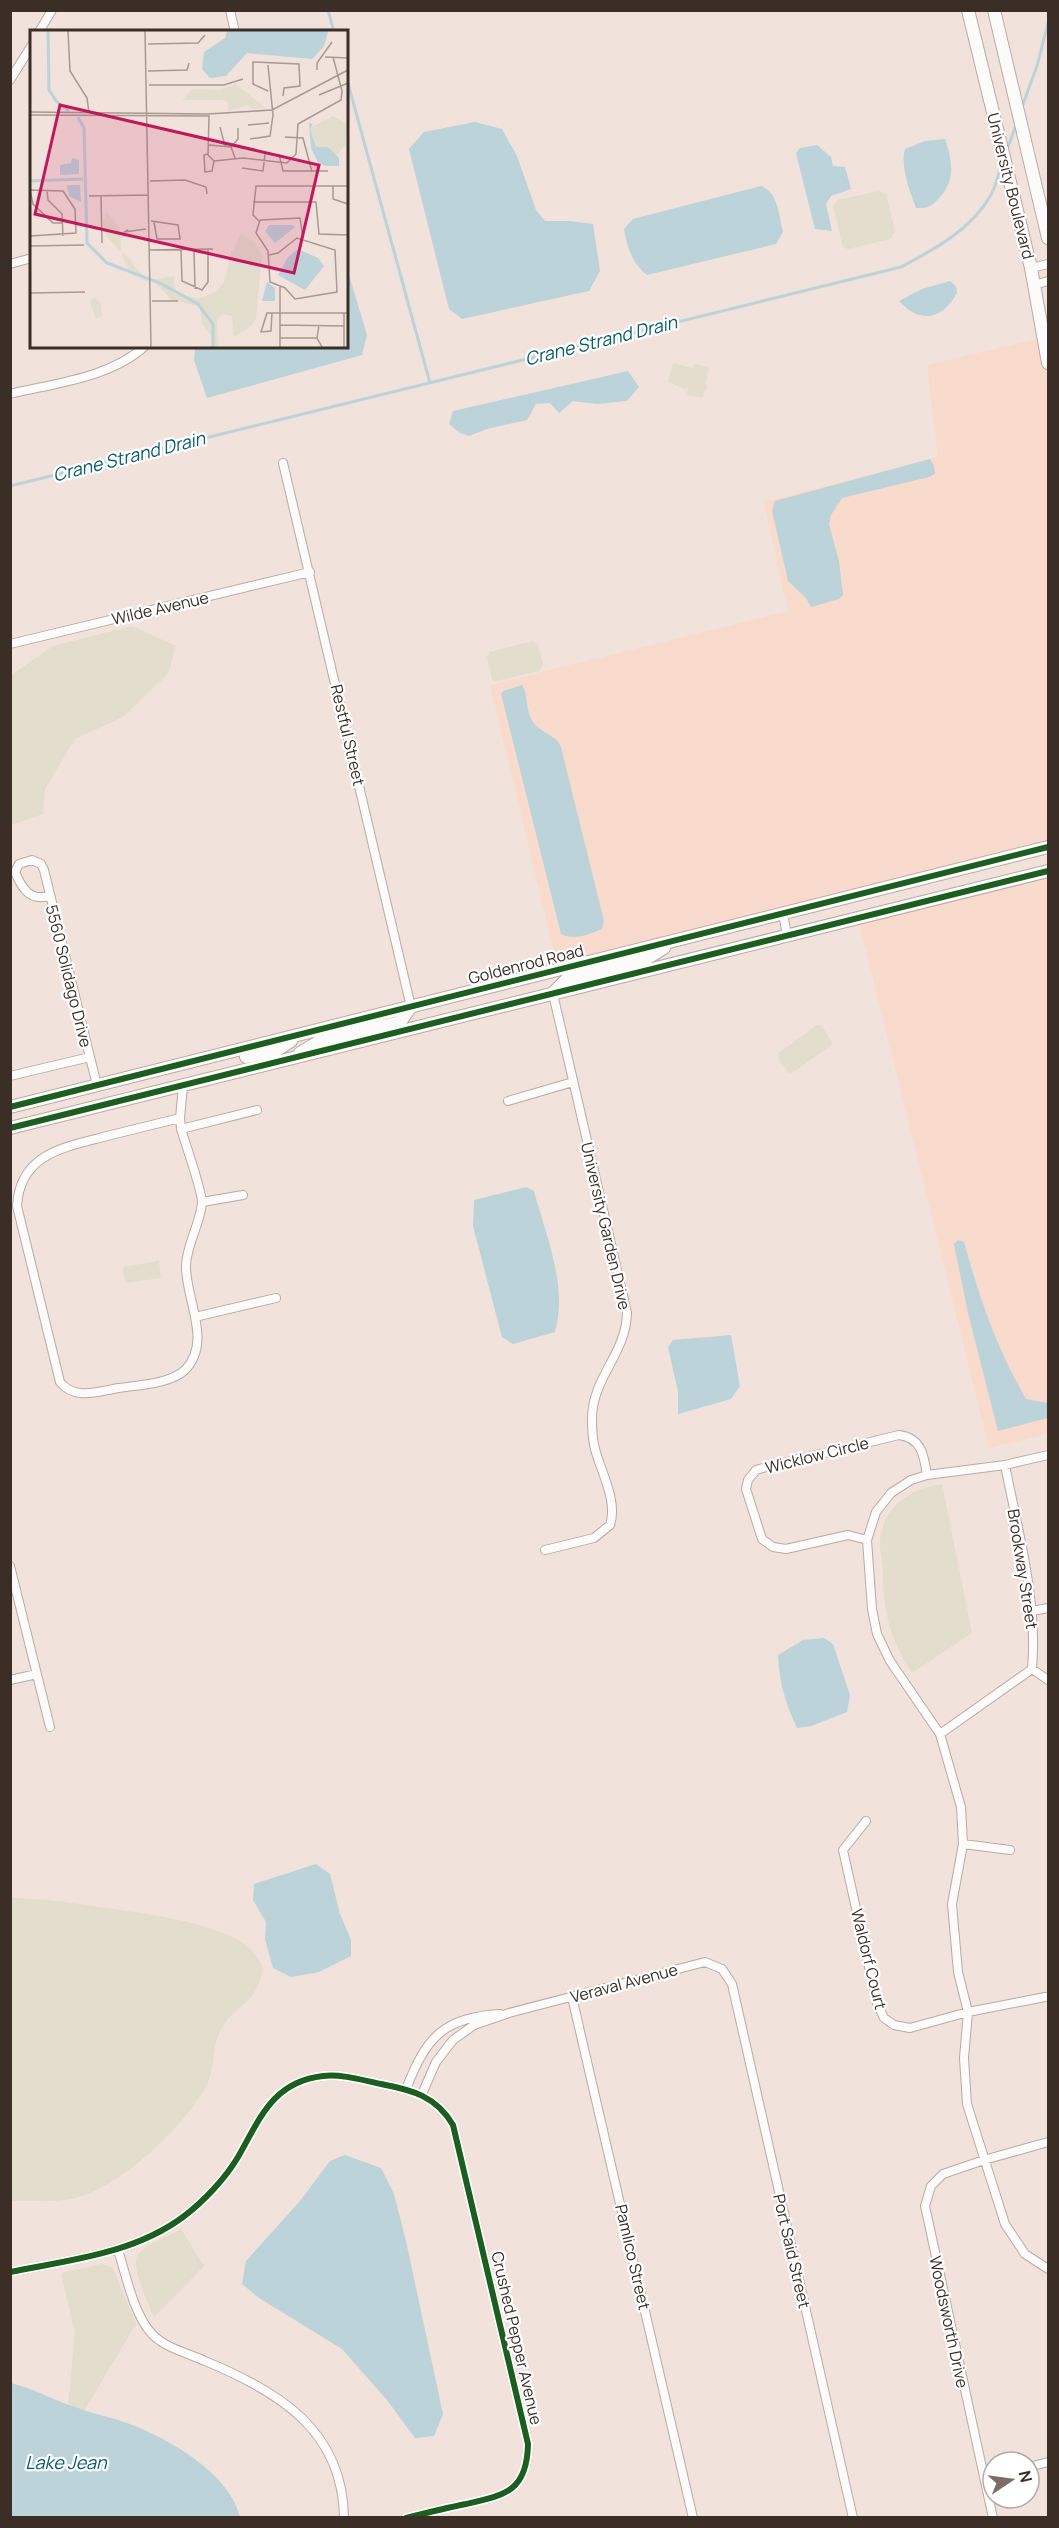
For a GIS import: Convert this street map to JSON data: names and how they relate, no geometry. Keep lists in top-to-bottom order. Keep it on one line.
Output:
{"streets":{"main road":["University Boulevard","Goldenrod Road"],"street":["Wilde Avenue","Restful Street","5560 Solidago Drive","University Garden Drive","Wicklow Circle","Brookway Street","Waldorf Court","Veraval Avenue","Port Said Street","Pamlico Street","Woodsworth Drive","Crushed Pepper Avenue"]},"crossings":[["Wilde Avenue","Restful Street"],["Restful Street","Goldenrod Road"],["Goldenrod Road","5560 Solidago Drive"],["Veraval Avenue","Port Said Street"],["Veraval Avenue","Pamlico Street"],["Veraval Avenue","Crushed Pepper Avenue"]],"water":["Crane Strand Drain","Lake Jean"],"north":"right"}
